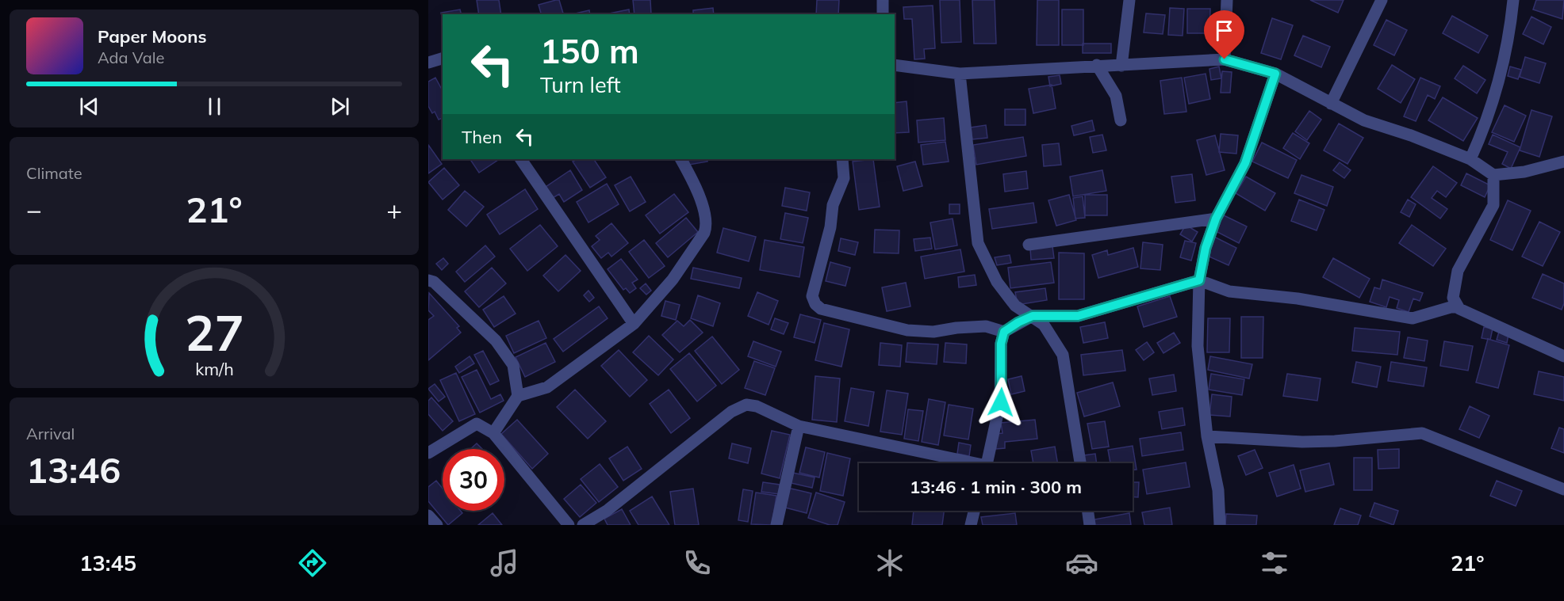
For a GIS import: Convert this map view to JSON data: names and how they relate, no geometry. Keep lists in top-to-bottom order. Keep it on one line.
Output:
{"page":{"turn":["150 m","Turn left"],"song":["Paper Moons","Ada Vale"],"then":"Then","tile":["Climate",["Arrival","13:46"]],"heat":["−","21°","+"],"limit":"30","trip":"13:46 · 1 min · 300 m","tabs":["13:45","21°"],"gauge":["27","km/h"]}}
